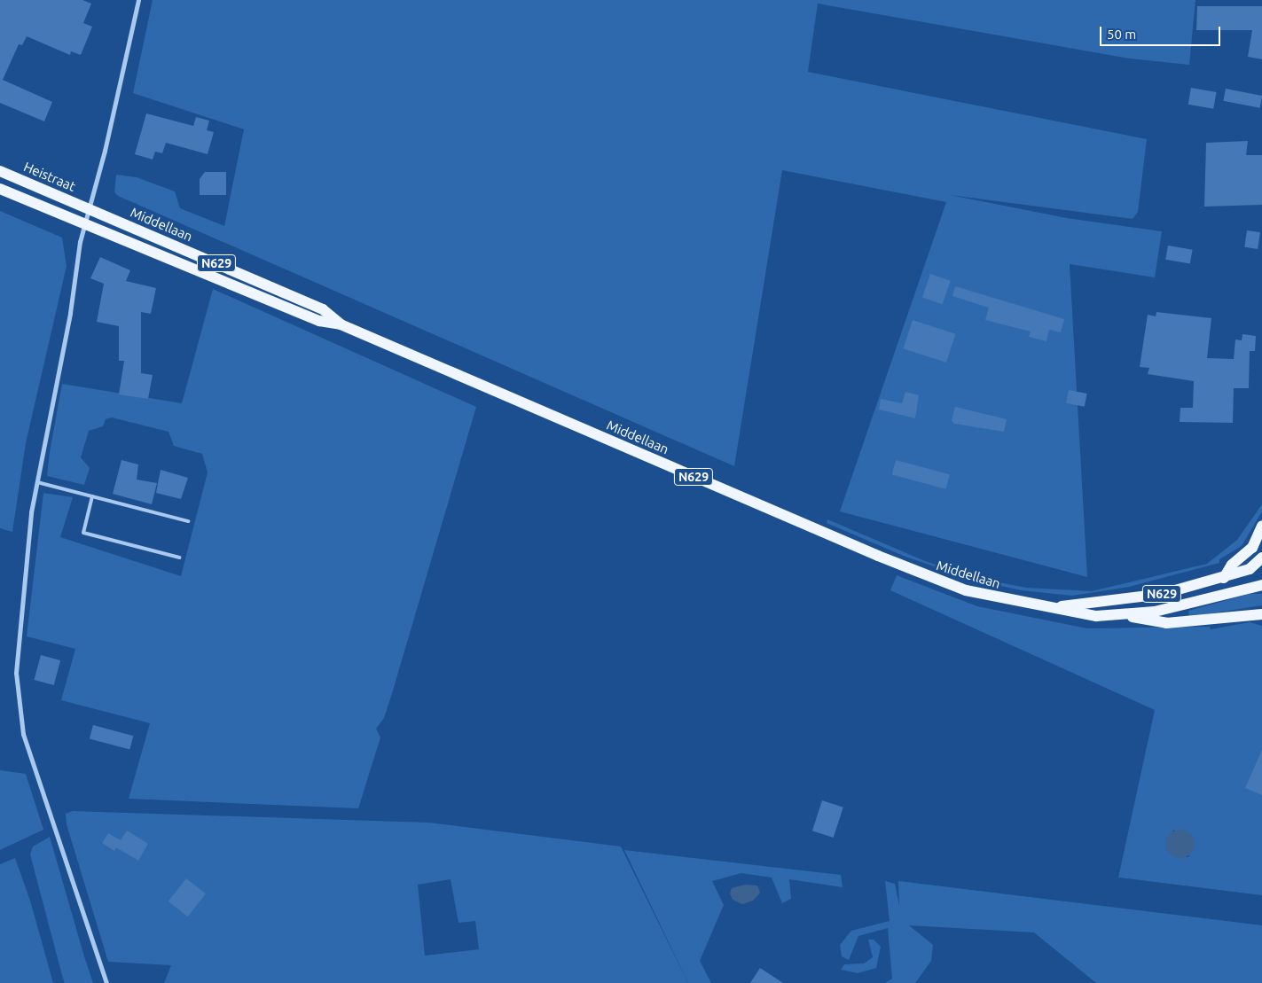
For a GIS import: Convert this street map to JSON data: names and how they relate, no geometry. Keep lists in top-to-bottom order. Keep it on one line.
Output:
{"streets":{"main road":["Heistraat","Middellaan","N629"]},"crossings":[["Heistraat","Middellaan"],["Middellaan","N629"]],"scale_bar":"50 m"}
